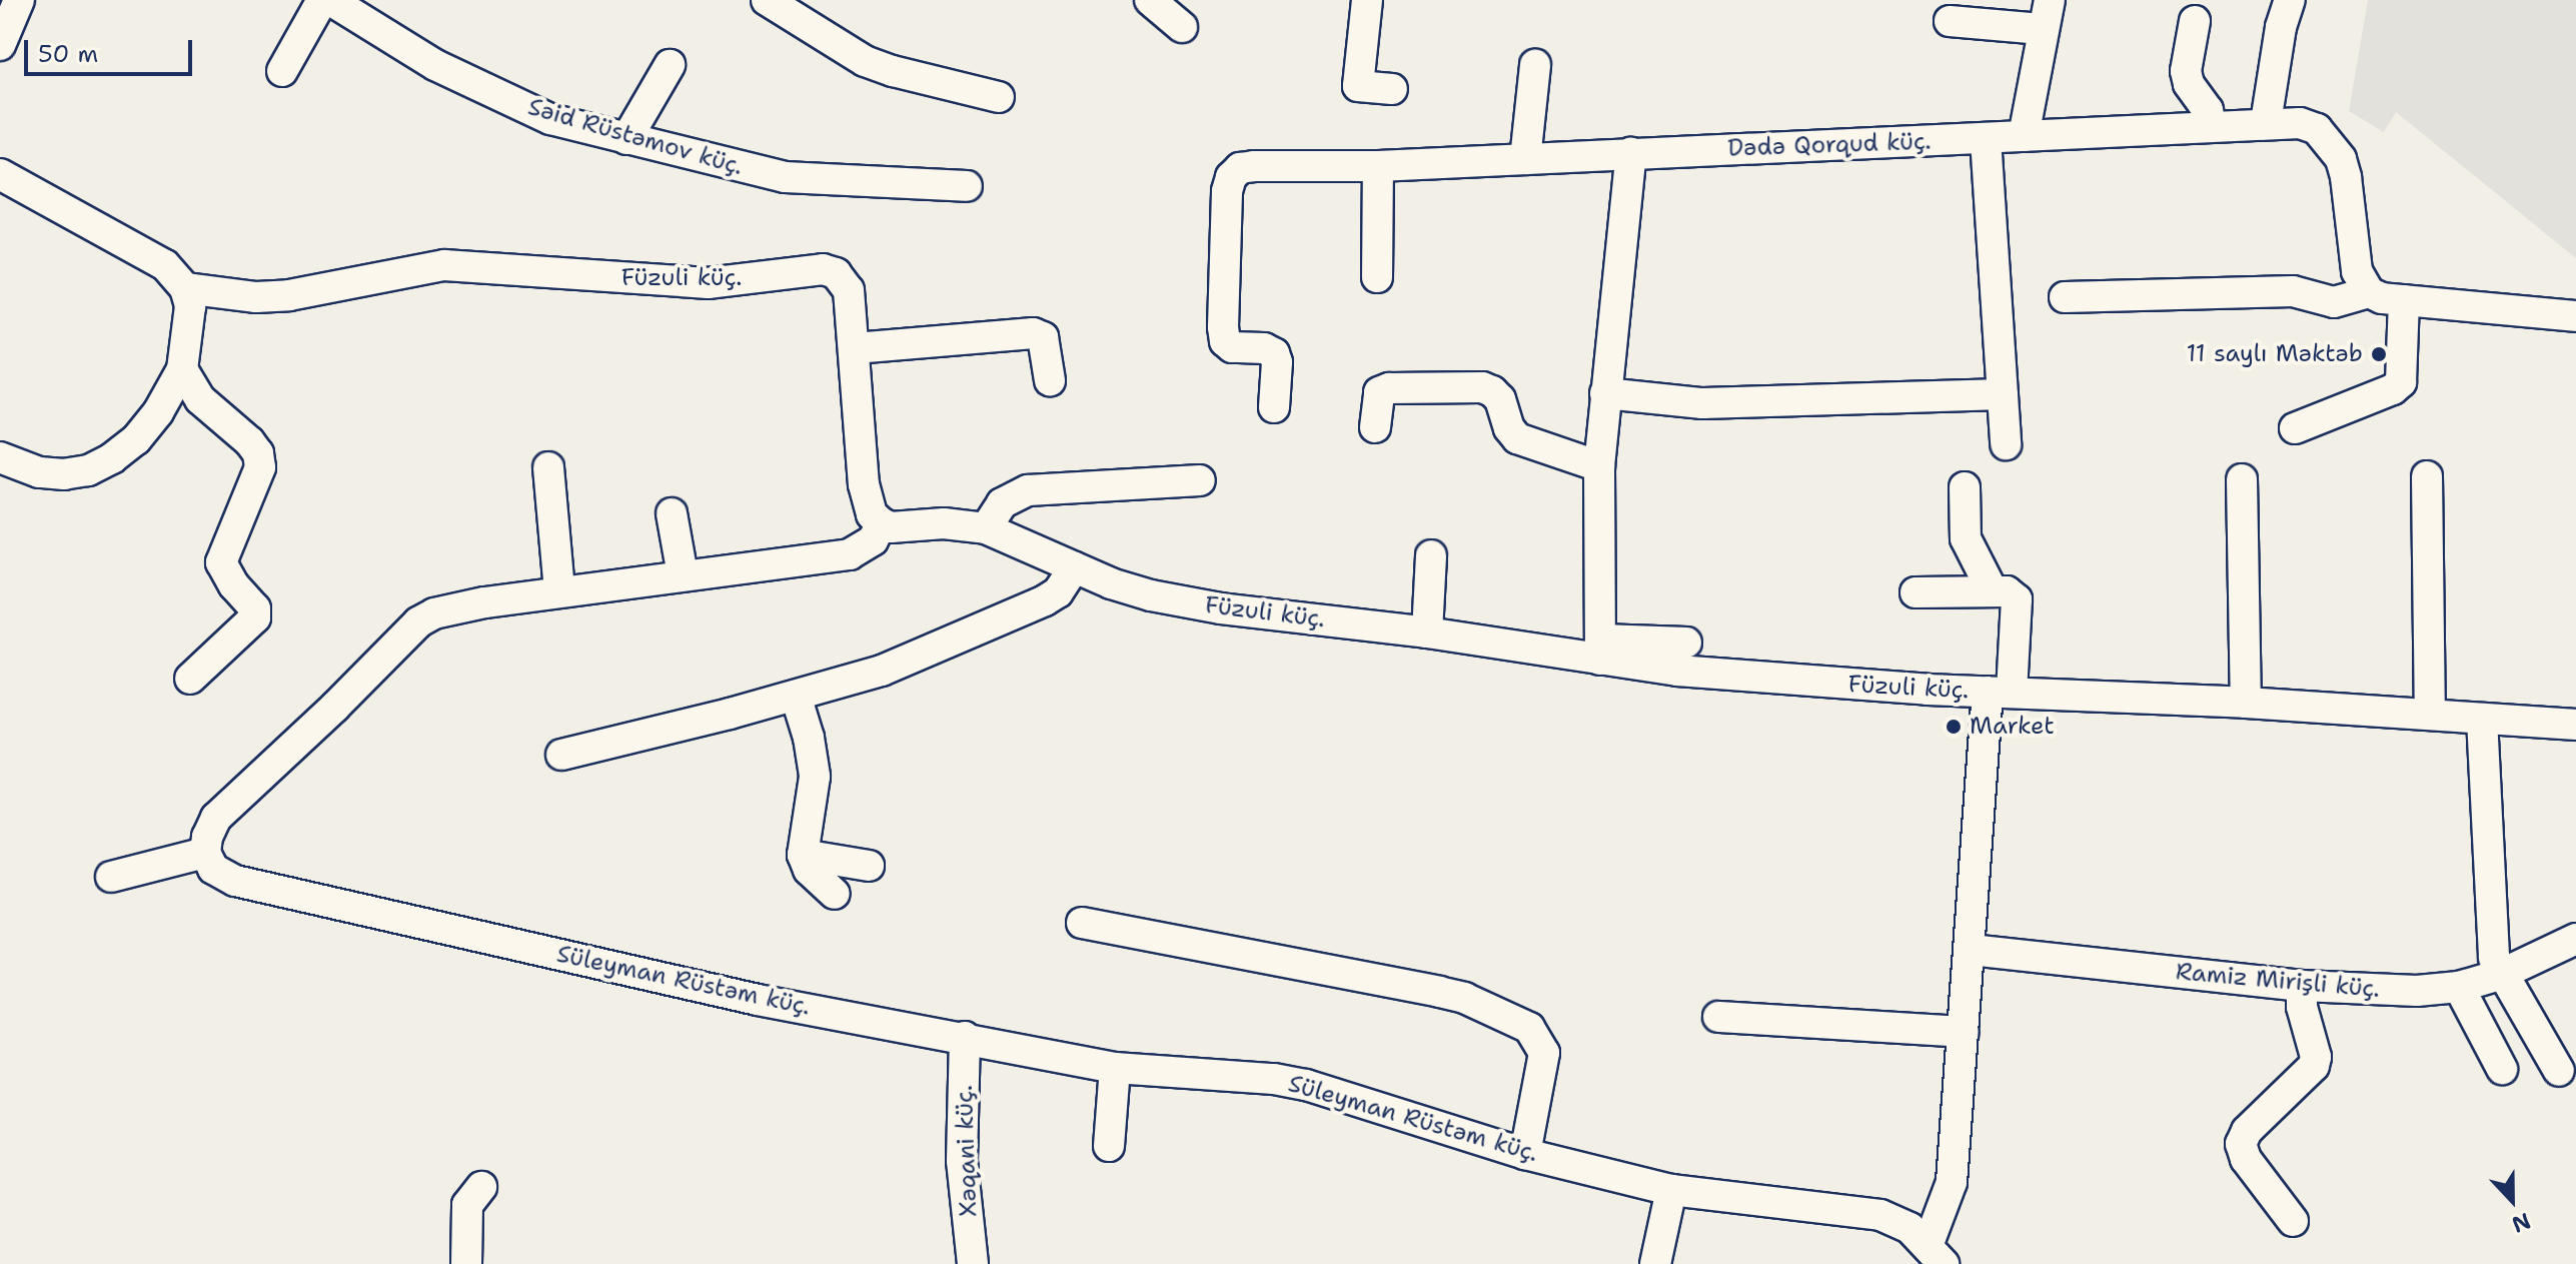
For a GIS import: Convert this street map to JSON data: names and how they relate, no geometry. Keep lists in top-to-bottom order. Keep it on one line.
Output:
{"streets":{"street":["Səid Rüstəmov küç.","Dədə Qorqud küç.","Füzuli küç.","Süleyman Rüstəm küç.","Ramiz Mirişli küç.","Xəqani küç."]},"crossings":[["Süleyman Rüstəm küç.","Xəqani küç."]],"places":["11 saylı Məktəb","Market"],"scale_bar":"50 m","north":"bottom"}
